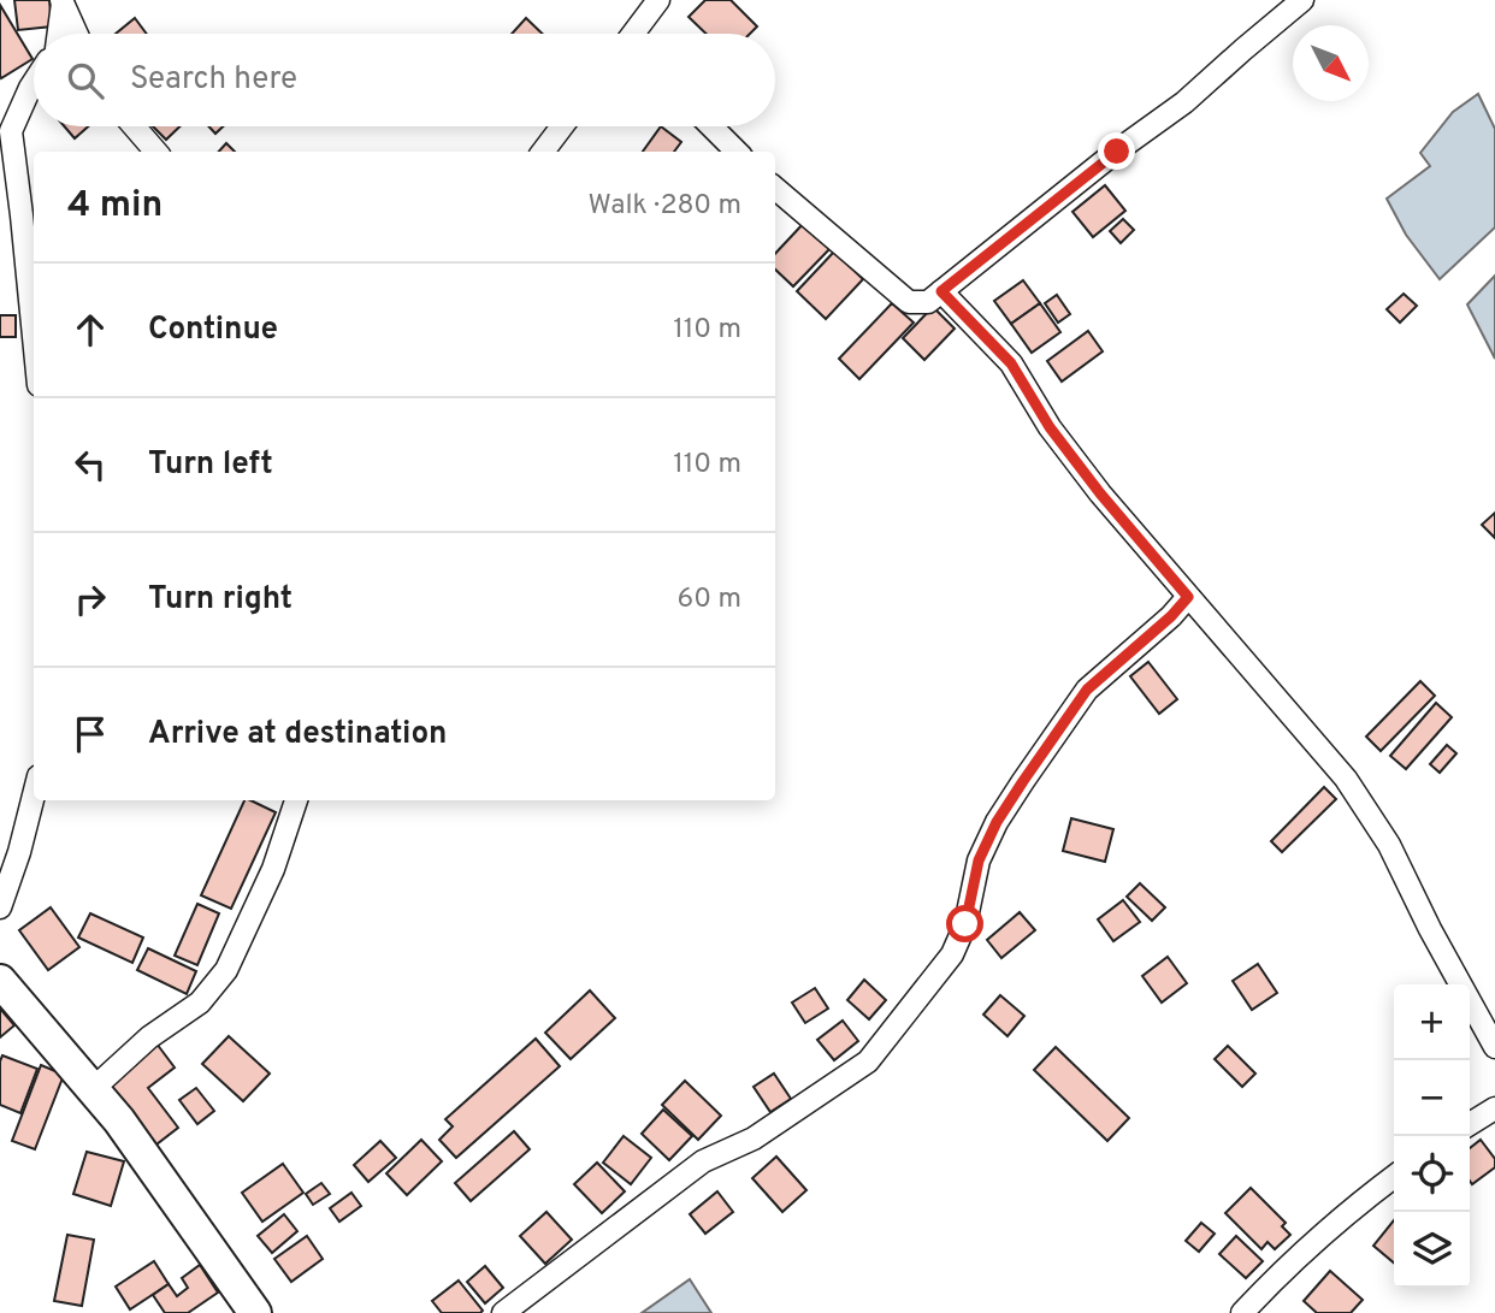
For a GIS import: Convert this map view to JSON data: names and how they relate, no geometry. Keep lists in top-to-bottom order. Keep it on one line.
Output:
{"north":"bottom right","page":{"search":"Search here","heading":["4 min","Walk · 280 m"],"list":[["Continue","110 m"],["Turn left","110 m"],["Turn right","60 m"],"Arrive at destination"],"map_buttons":["+","−"]}}
